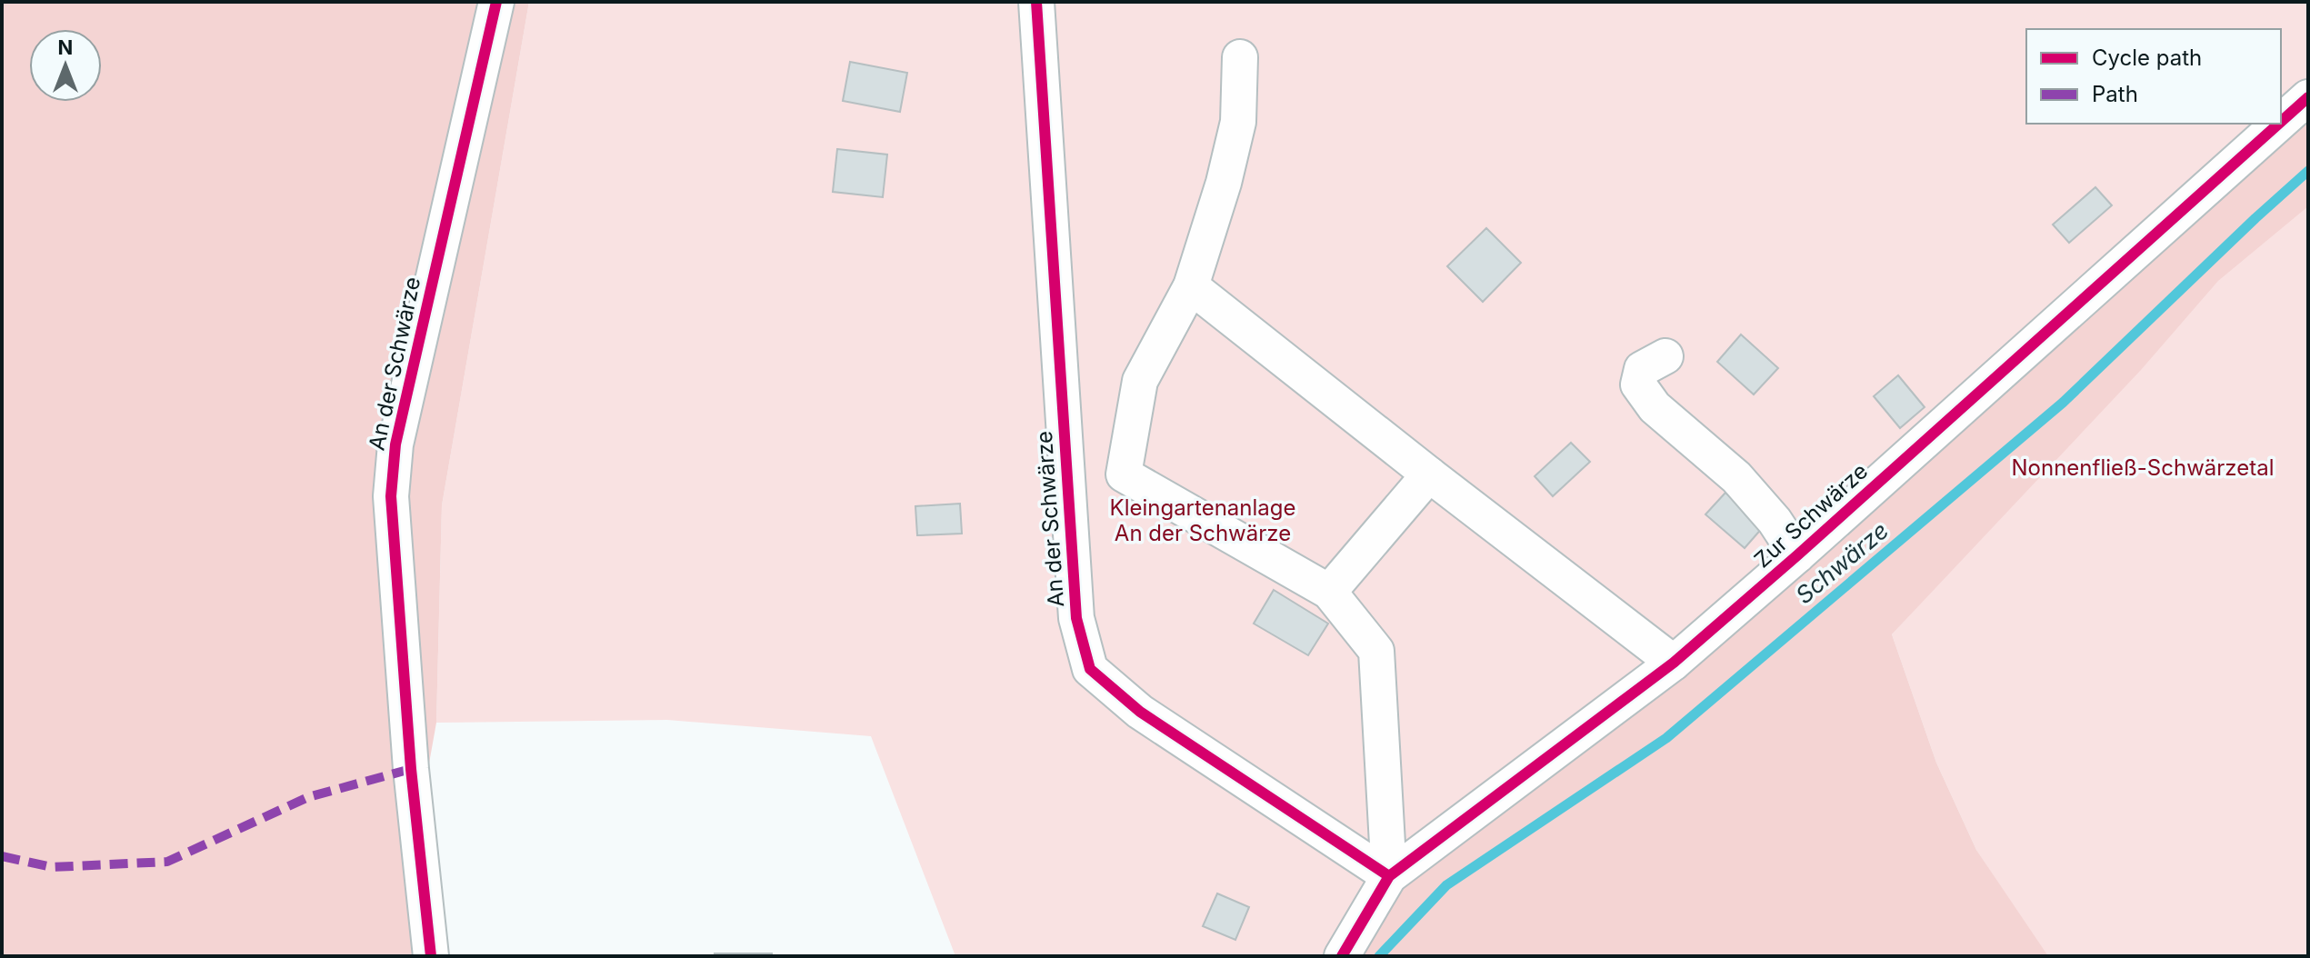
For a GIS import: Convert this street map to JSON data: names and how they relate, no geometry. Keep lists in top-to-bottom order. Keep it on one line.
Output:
{"streets":{"street":["An der Schwärze","Zur Schwärze"]},"crossings":[["An der Schwärze","Zur Schwärze"]],"water":["Schwärze"],"parks":["Nonnenfließ-Schwärzetal","Kleingartenanlage An der Schwärze"],"legend":["Cycle path","Path"],"north":"top"}
